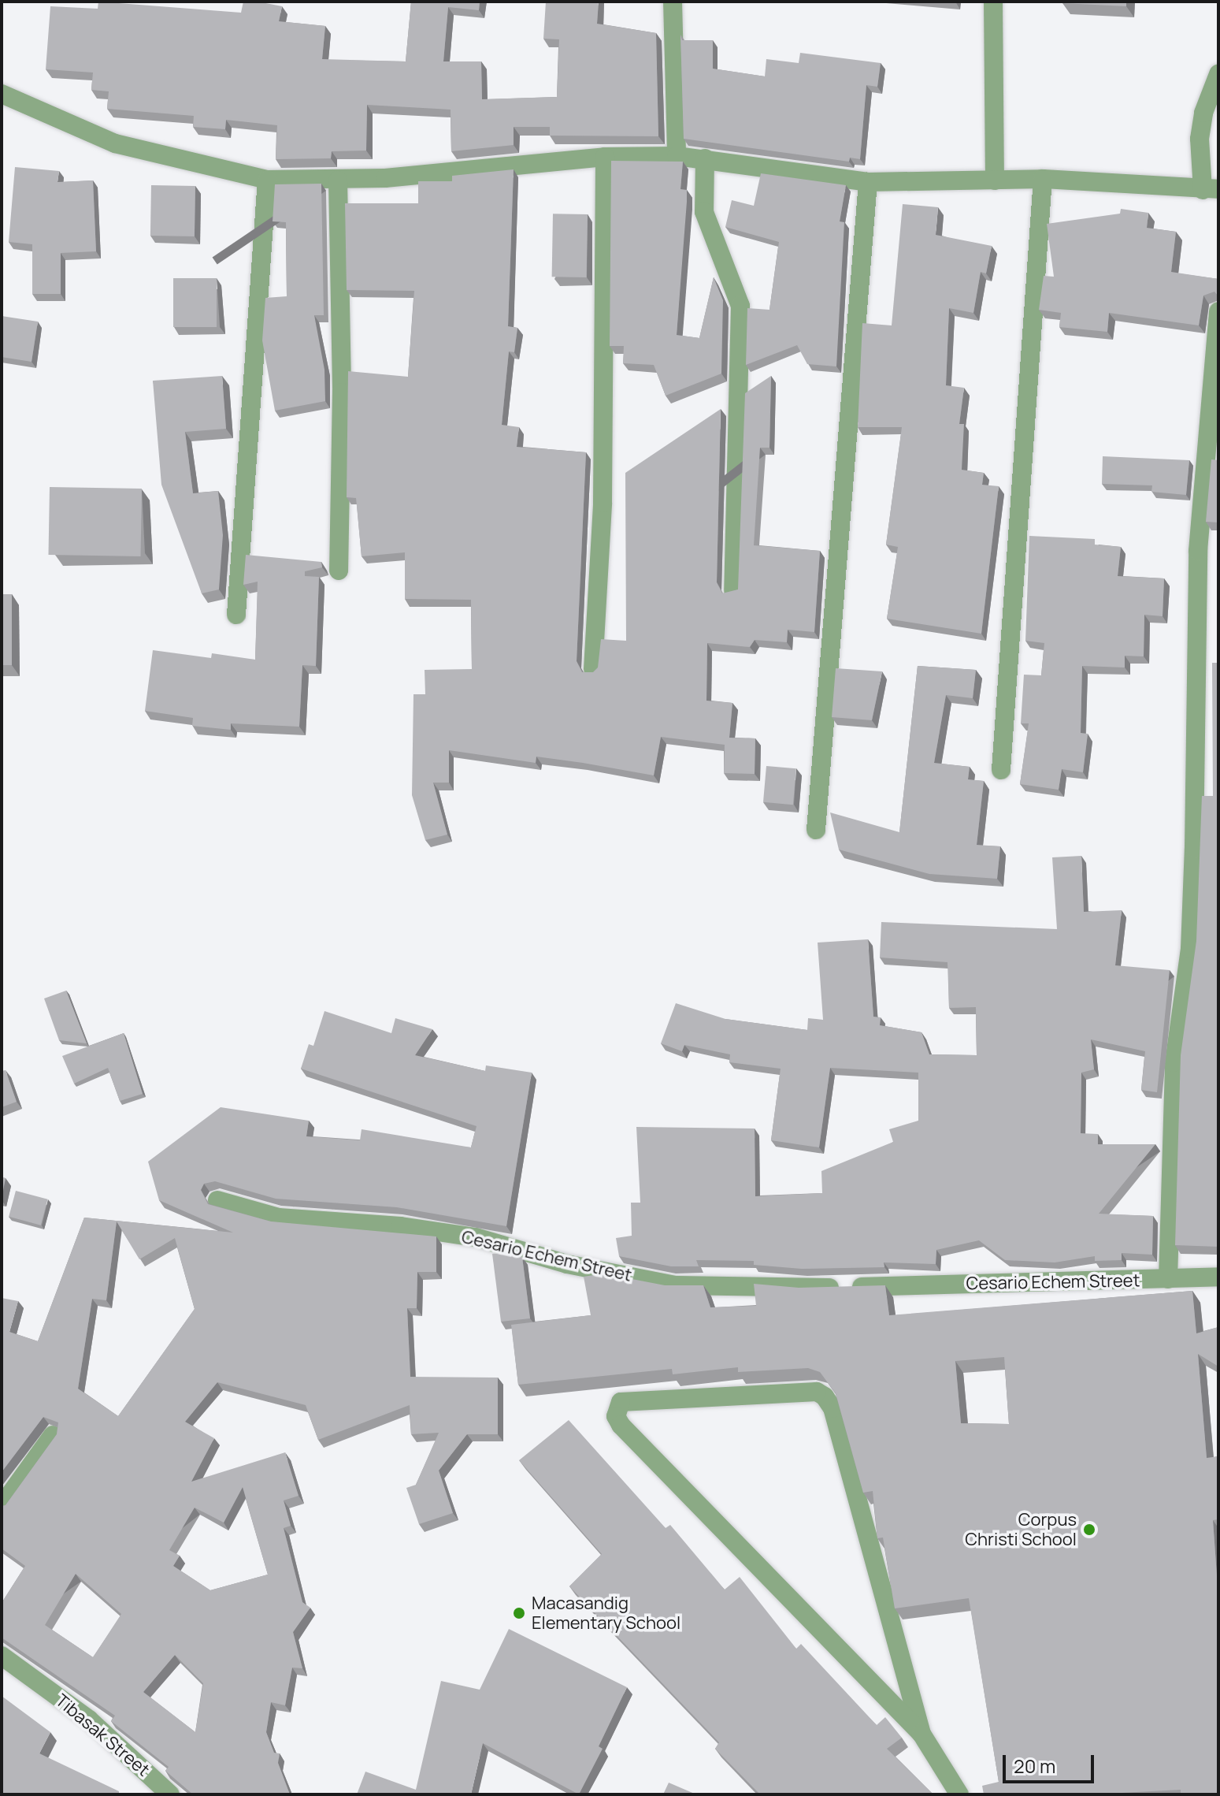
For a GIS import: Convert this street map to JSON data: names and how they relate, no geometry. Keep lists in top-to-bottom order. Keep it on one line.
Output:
{"streets":{"street":["Cesario Echem Street","Tibasak Street"]},"places":["Corpus Christi School","Macasandig Elementary School"],"scale_bar":"20 m"}
